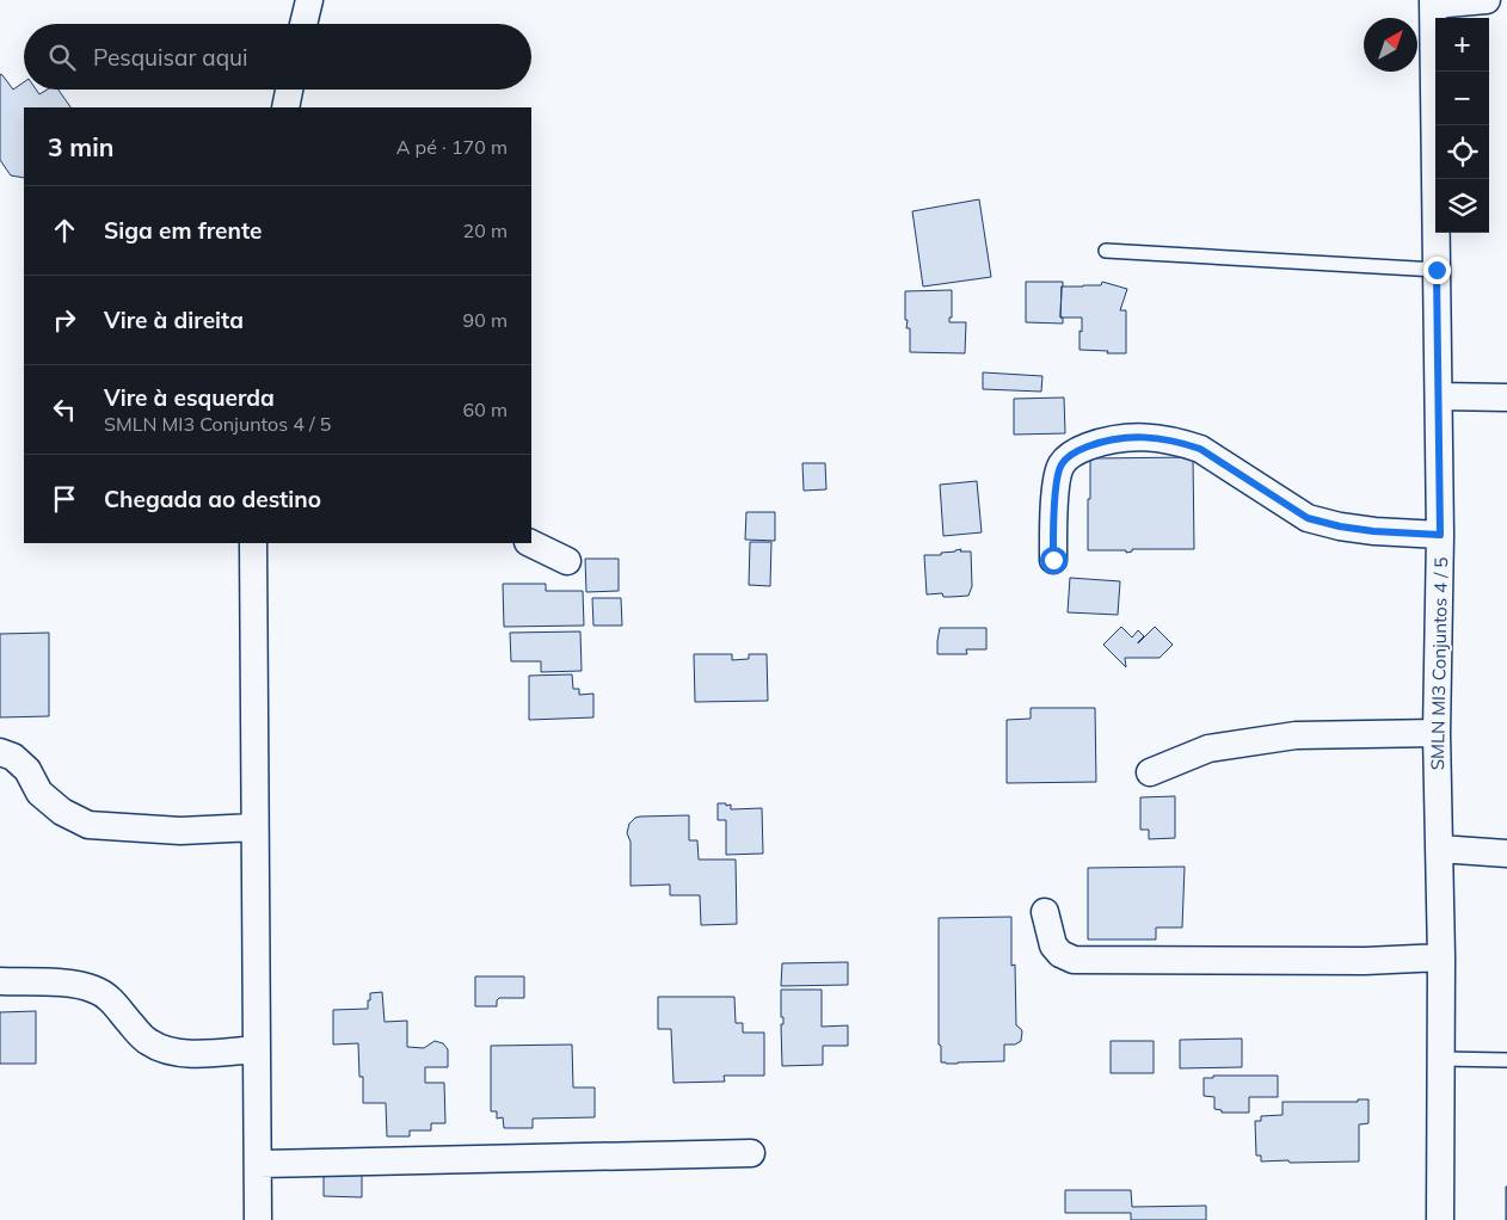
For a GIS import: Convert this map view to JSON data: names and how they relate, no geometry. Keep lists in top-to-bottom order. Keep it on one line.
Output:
{"streets":{"street":["SMLN MI3 Conjuntos 4 / 5"]},"north":"top right","page":{"map_buttons":["+","−"],"search":"Pesquisar aqui","heading":["3 min","A pé · 170 m"],"list":[["Siga em frente","20 m"],["Vire à direita","90 m"],["Vire à esquerda","SMLN MI3 Conjuntos 4 / 5","60 m"],"Chegada ao destino"]}}
